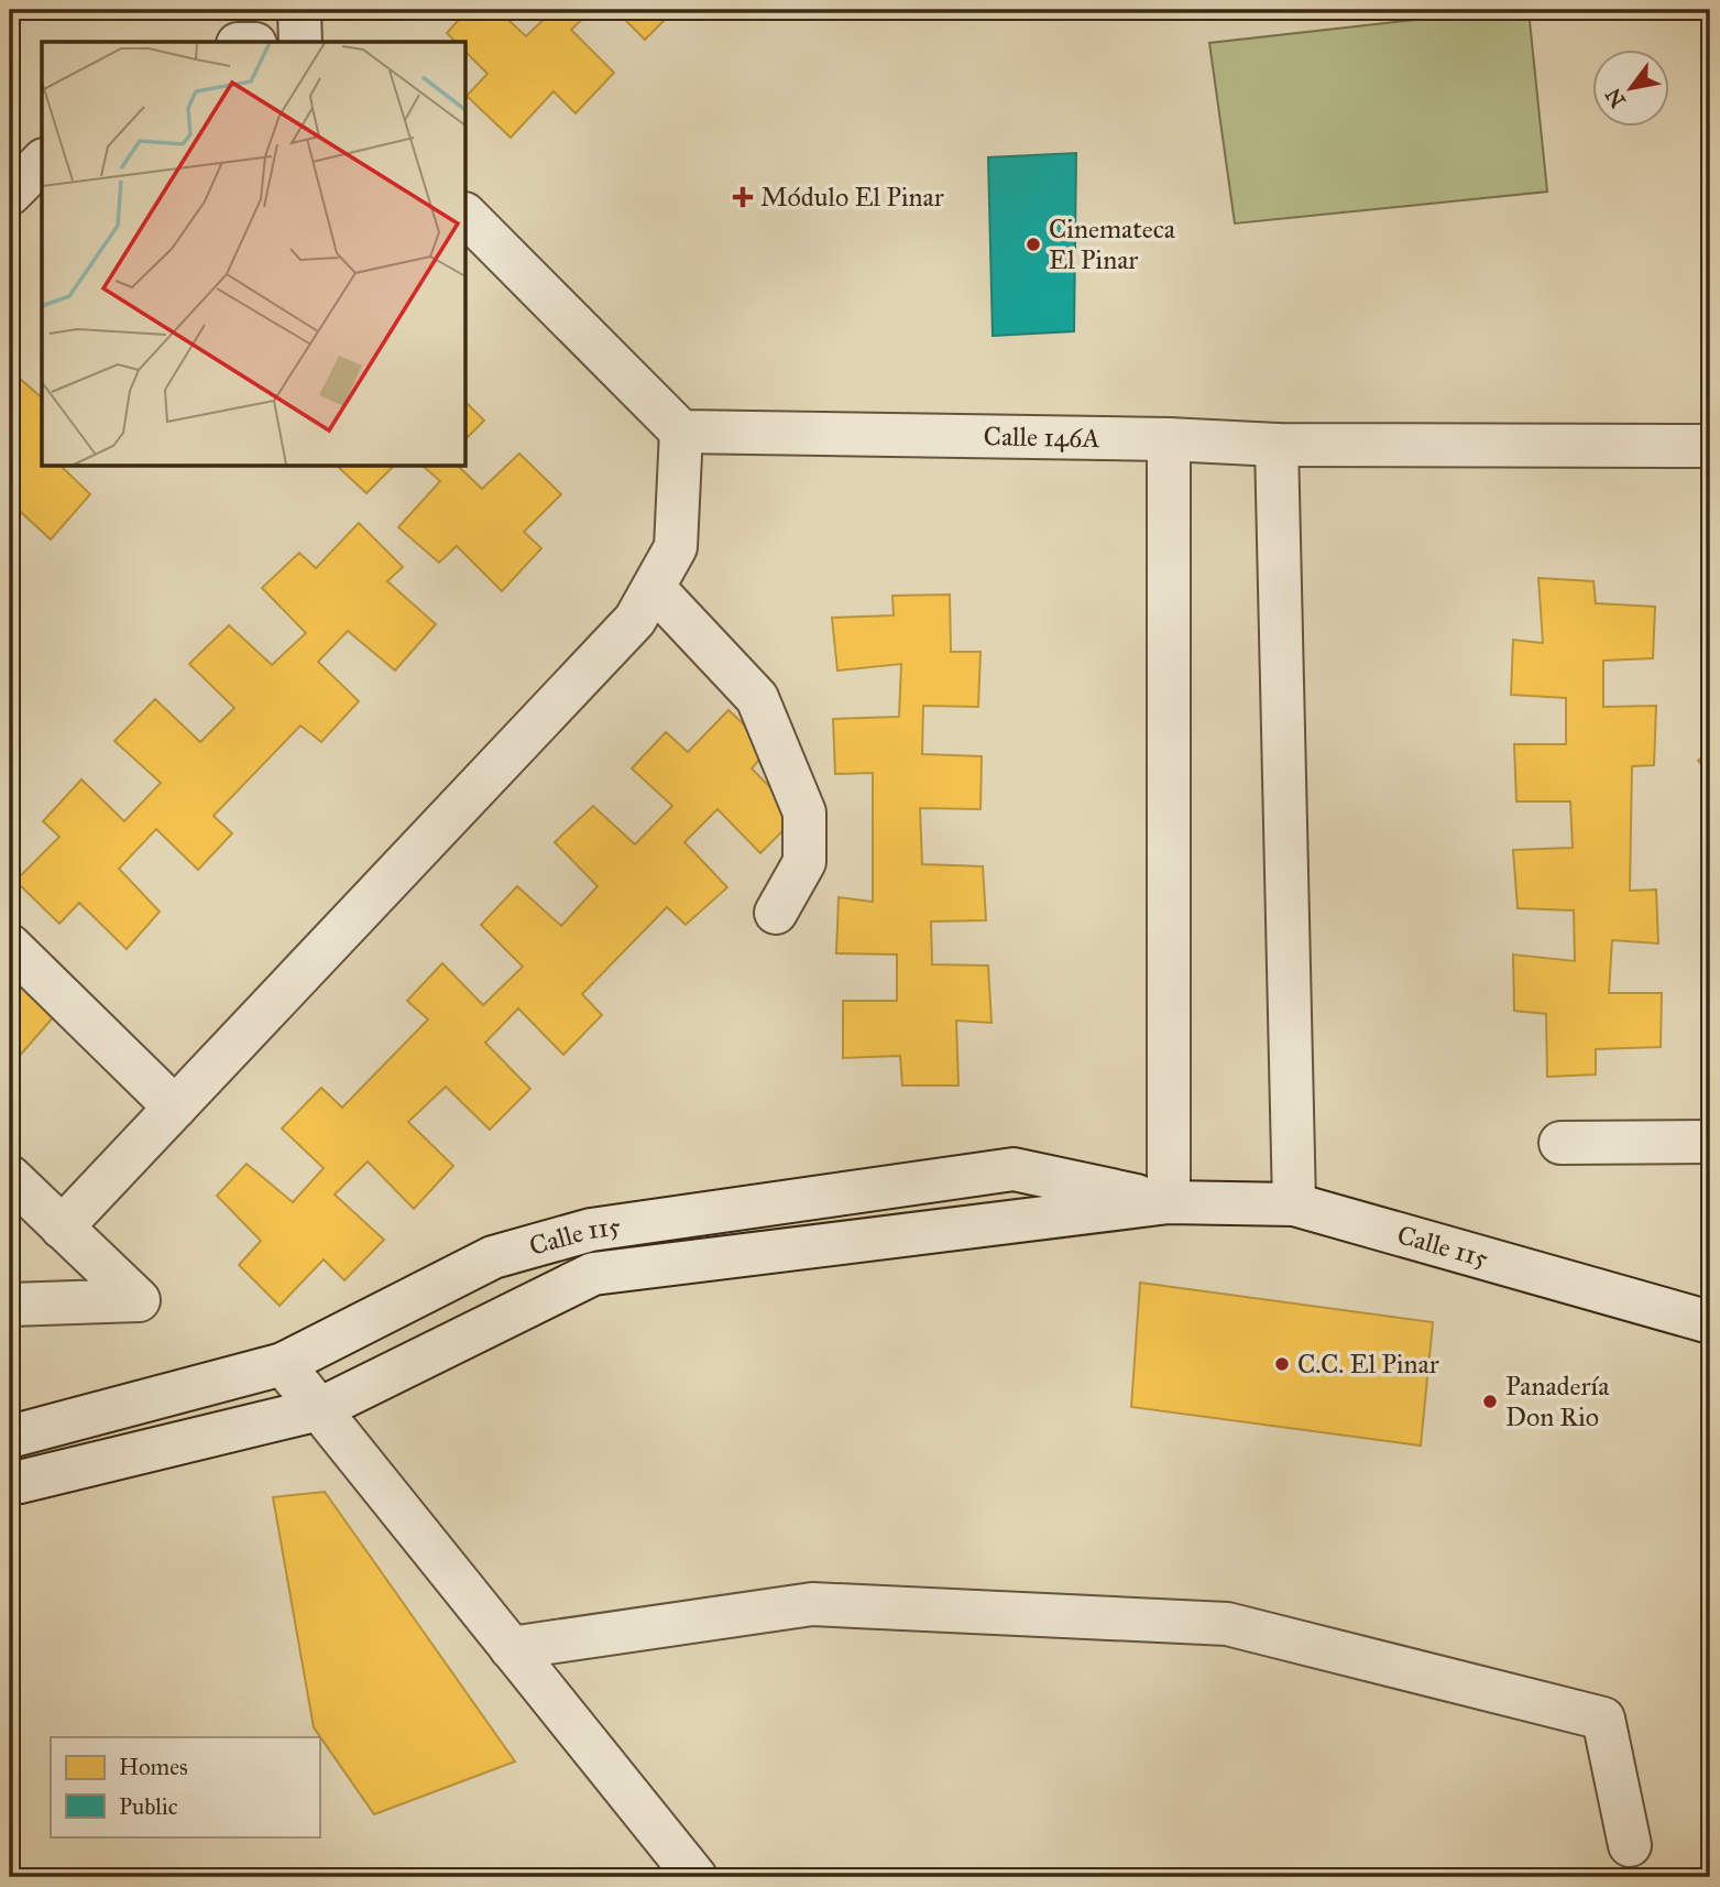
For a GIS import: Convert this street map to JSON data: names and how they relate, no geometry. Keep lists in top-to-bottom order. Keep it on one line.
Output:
{"streets":{"street":["Calle 146A","Calle 115"]},"places":{"health":["Módulo El Pinar"],"other":["Cinemateca El Pinar","C.C. El Pinar","Panadería Don Rio"]},"legend":["Homes","Public"],"north":"bottom left"}
